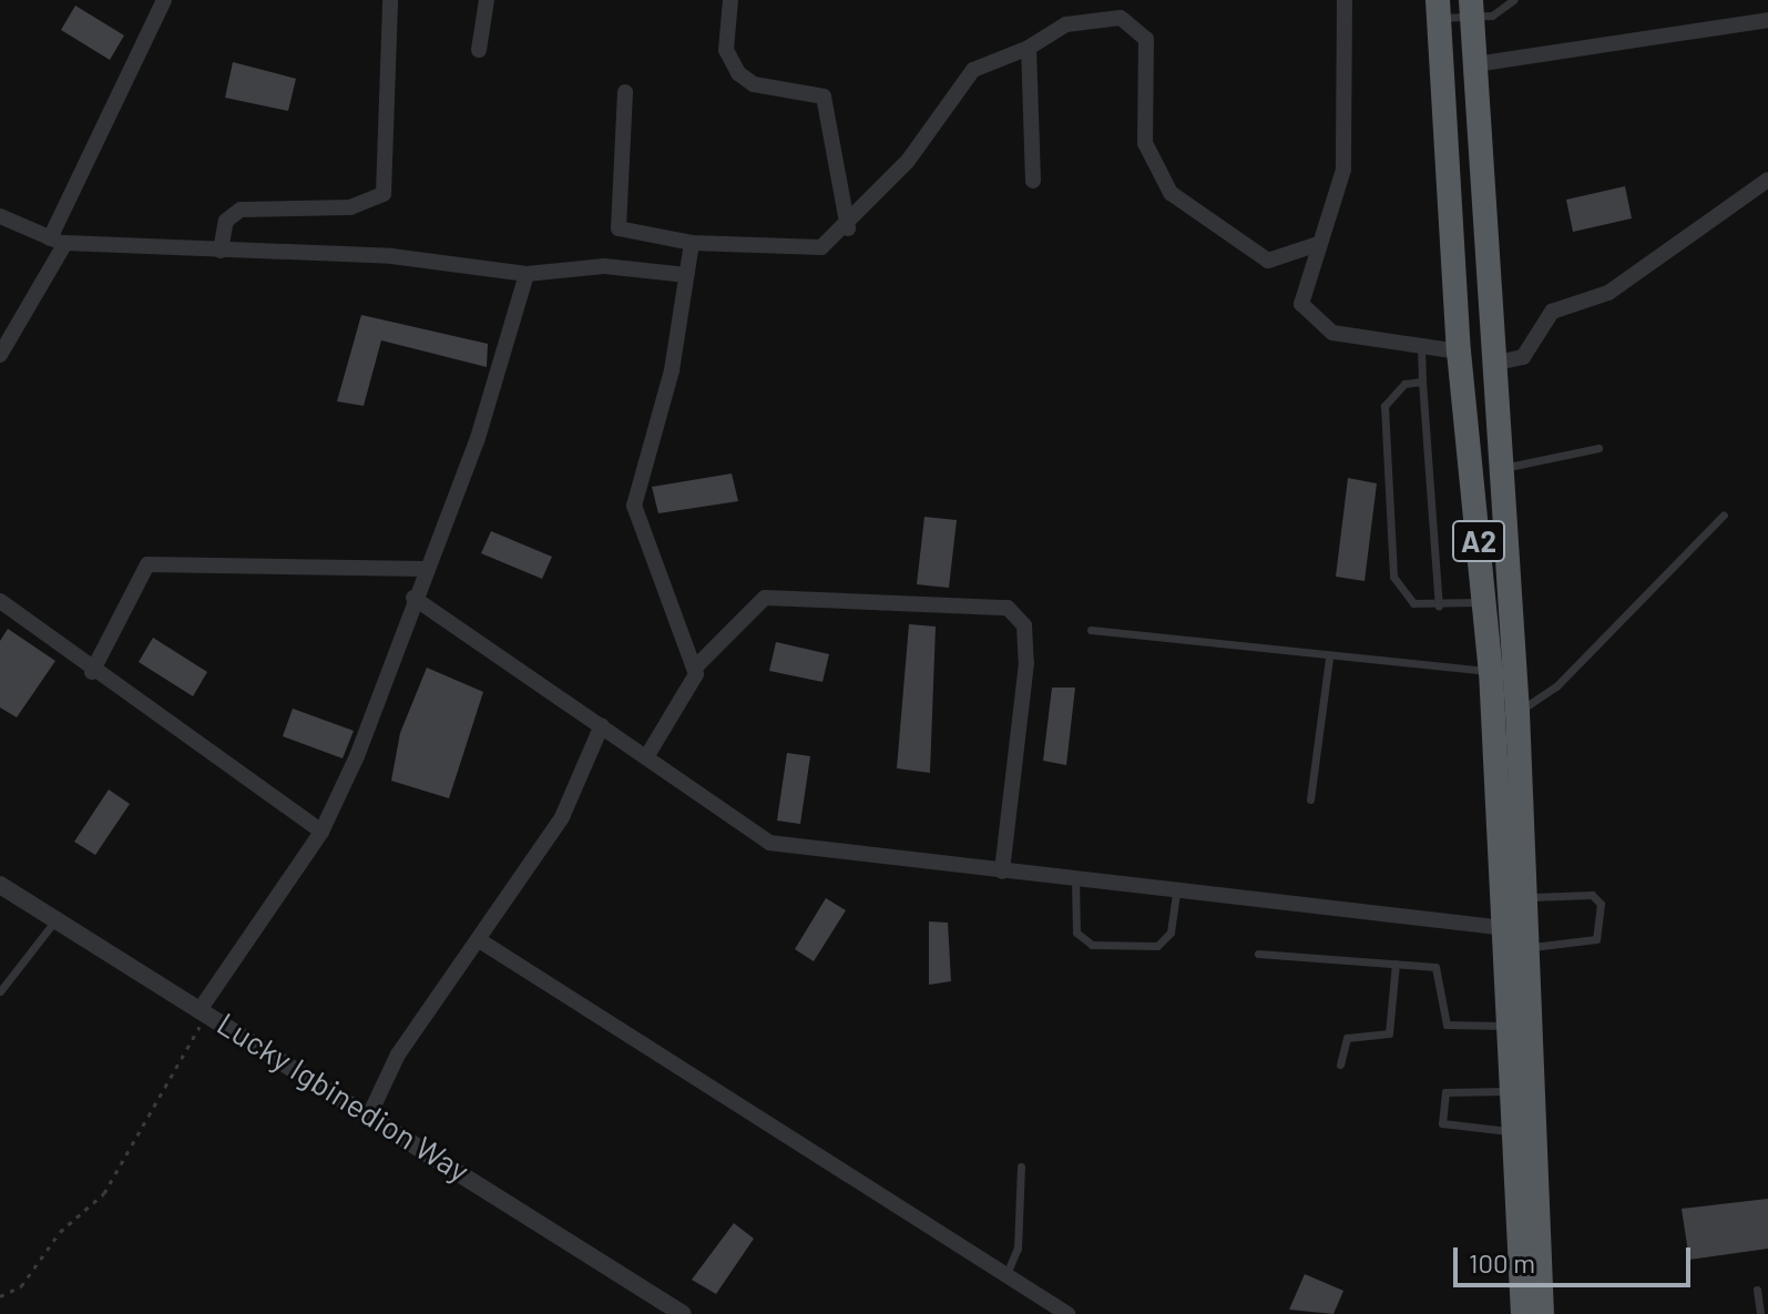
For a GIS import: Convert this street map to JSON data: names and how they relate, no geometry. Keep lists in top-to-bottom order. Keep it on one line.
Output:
{"streets":{"highway":["A2"],"street":["Lucky Igbinedion Way"]},"scale_bar":"100 m"}
